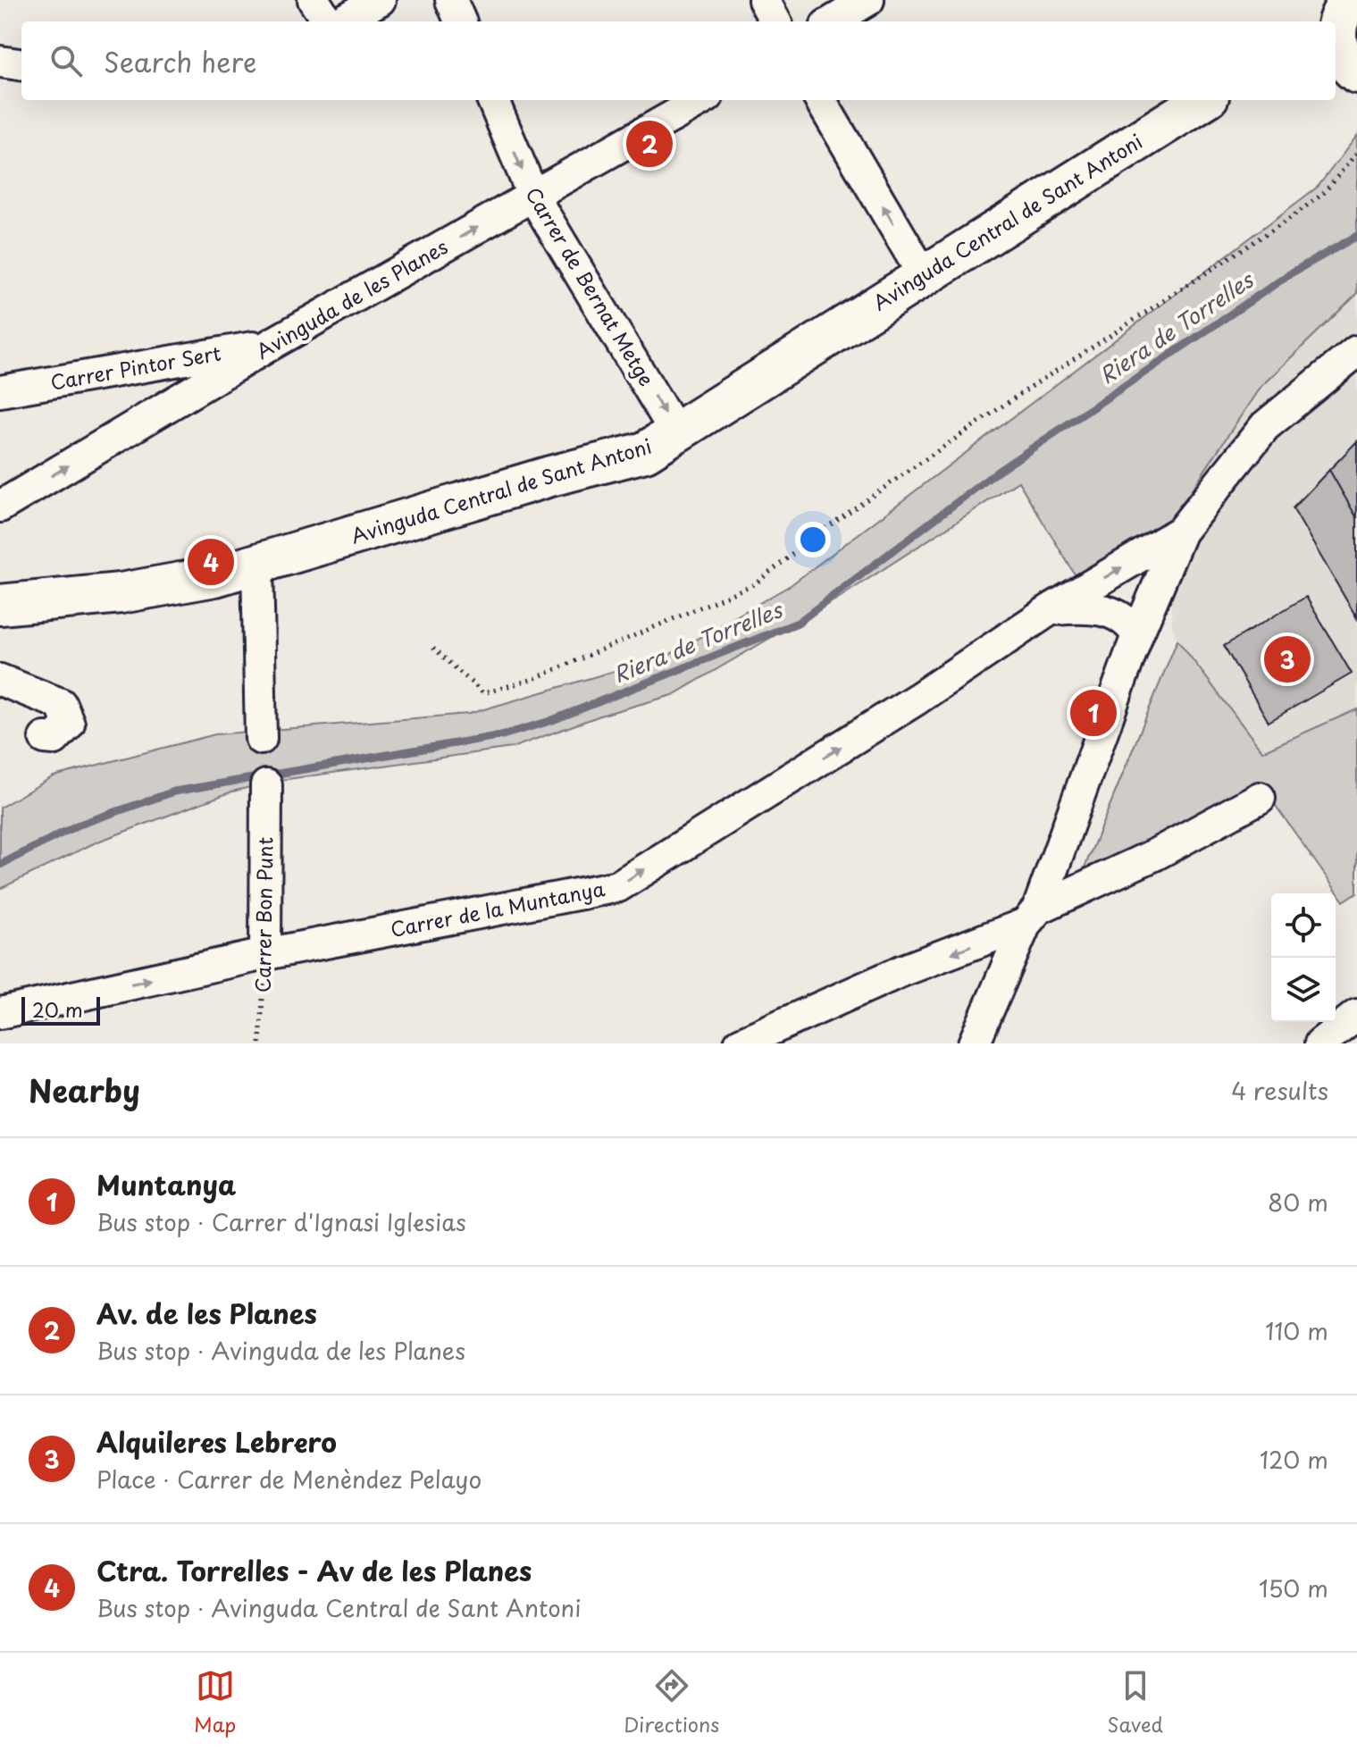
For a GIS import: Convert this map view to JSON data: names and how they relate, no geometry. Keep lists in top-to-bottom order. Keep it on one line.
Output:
{"streets":{"main road":["Avinguda Central de Sant Antoni"],"street":["Carrer de Bernat Metge","Avinguda de les Planes","Carrer Pintor Sert","Carrer de la Muntanya","Carrer Bon Punt"]},"crossings":[["Avinguda Central de Sant Antoni","Carrer de Bernat Metge"],["Carrer de Bernat Metge","Avinguda de les Planes"],["Avinguda de les Planes","Carrer Pintor Sert"],["Carrer de la Muntanya","Carrer Bon Punt"]],"one_way":["Carrer de Bernat Metge","Avinguda de les Planes"],"water":["Riera de Torrelles"],"scale_bar":"20 m","page":{"search":"Search here","pins":["2","4","3","1"],"scale":"20 m","heading":["Nearby","4 results"],"list":[{"mark":"1","name":"Muntanya","note":"Bus stop · Carrer d'Ignasi Iglesias","value":"80 m"},{"mark":"2","name":"Av. de les Planes","note":"Bus stop · Avinguda de les Planes","value":"110 m"},{"mark":"3","name":"Alquileres Lebrero","note":"Place · Carrer de Menèndez Pelayo","value":"120 m"},{"mark":"4","name":"Ctra. Torrelles - Av de les Planes","note":"Bus stop · Avinguda Central de Sant Antoni","value":"150 m"}],"nav":["Map","Directions","Saved"]}}
